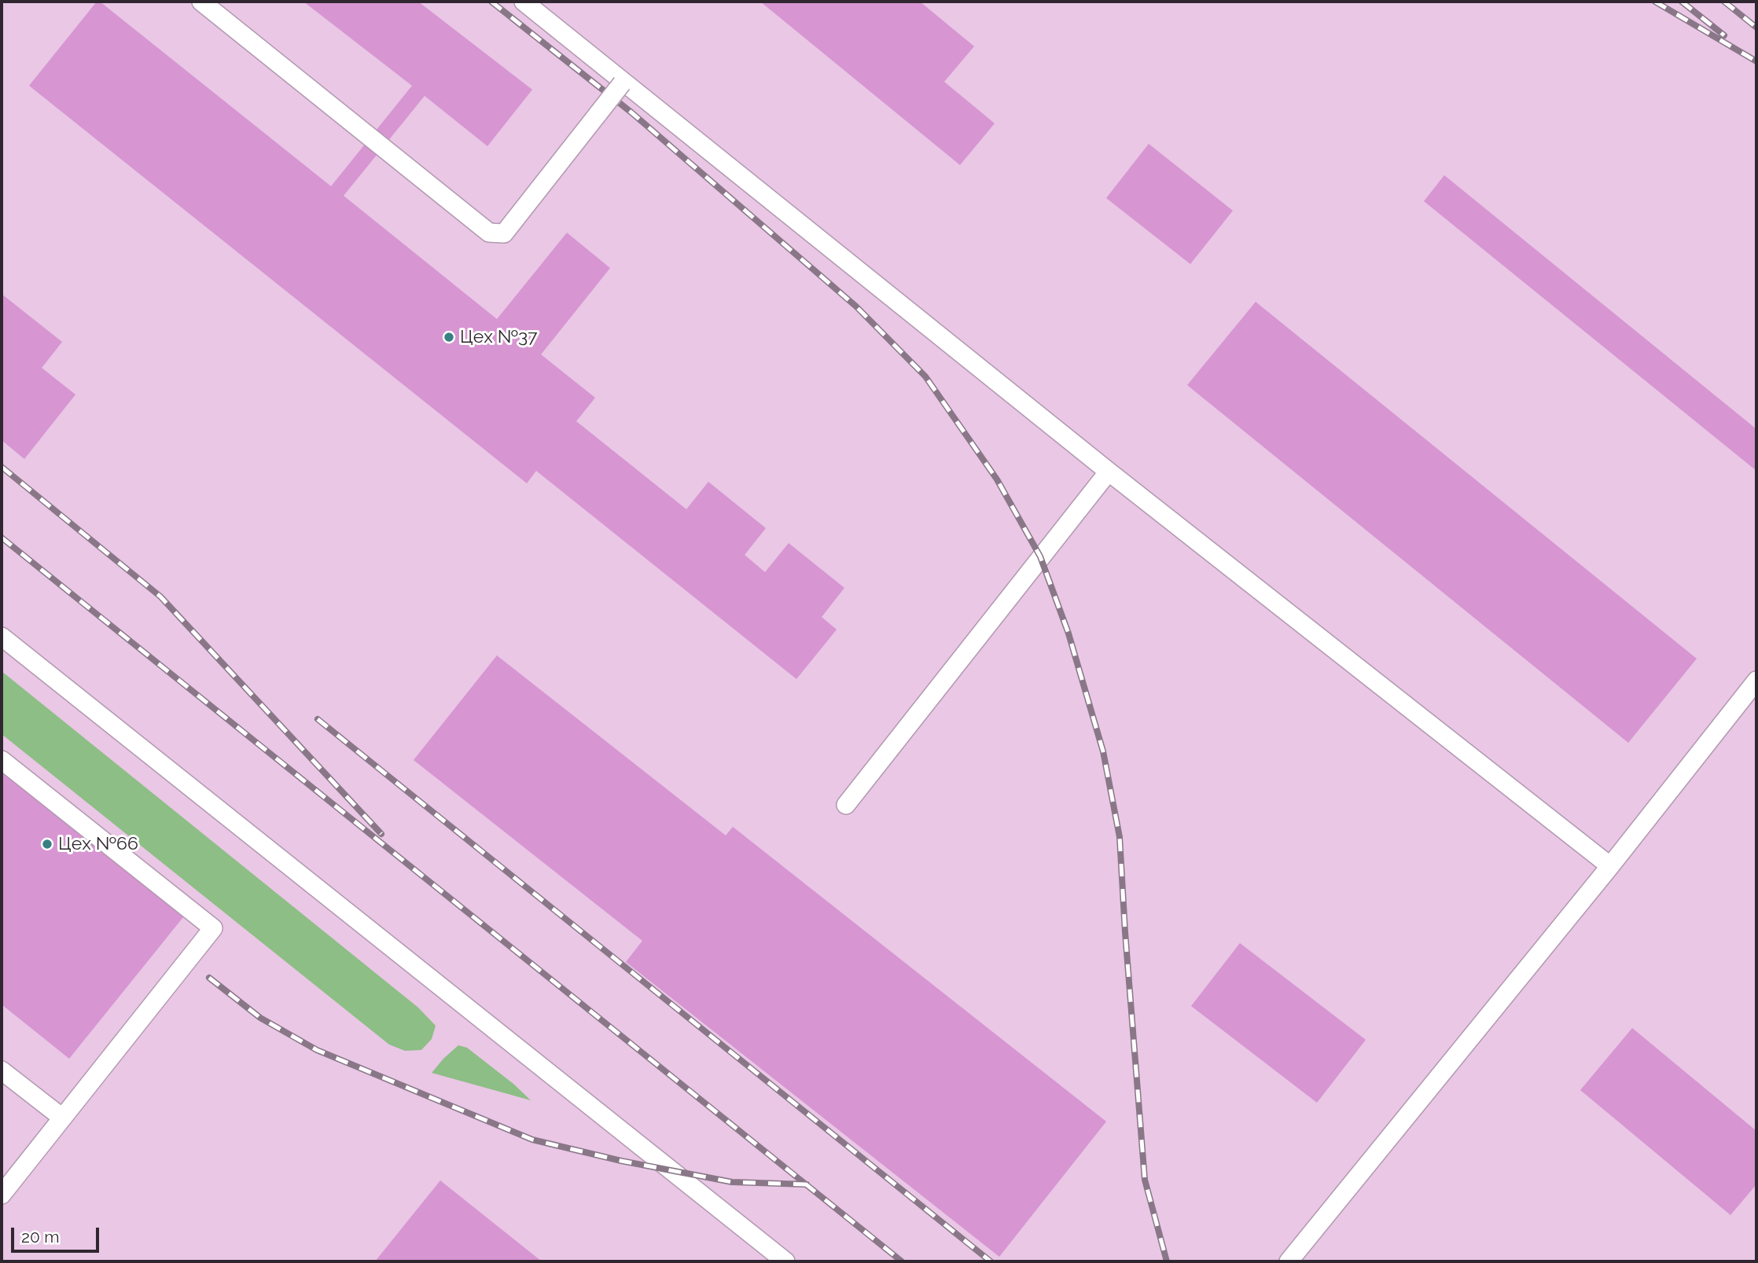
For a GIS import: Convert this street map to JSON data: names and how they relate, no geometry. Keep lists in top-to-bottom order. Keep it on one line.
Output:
{"places":["Цех №37","Цех №66"],"scale_bar":"20 m"}
